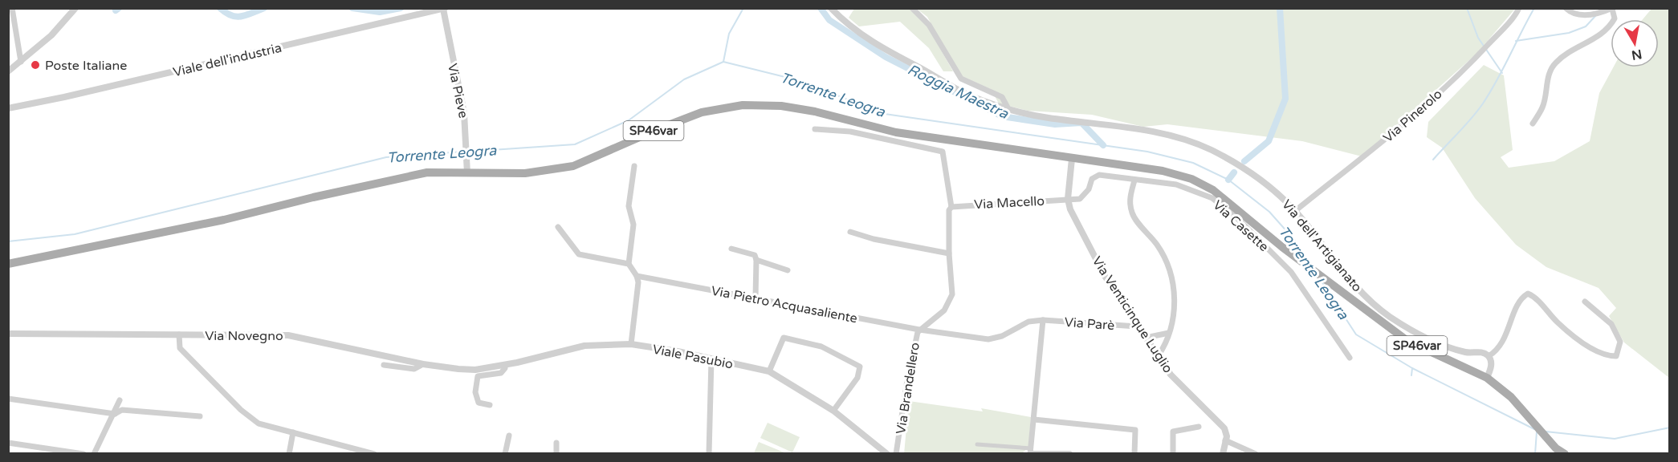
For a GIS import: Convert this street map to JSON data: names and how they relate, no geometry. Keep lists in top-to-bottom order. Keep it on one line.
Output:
{"streets":{"main road":["SP46var"],"street":["Viale dell'industria","Via Pieve","Via Pinerolo","Via Macello","Via Casette","Via dell'Artigianato","Via Pietro Acquasaliente","Via Venticinque Luglio","Via Parè","Via Novegno","Viale Pasubio","Via Brandellero"]},"crossings":[["Viale dell'industria","Via Pieve"],["Via Pieve","SP46var"],["Via Pinerolo","Via dell'Artigianato"],["SP46var","Via Venticinque Luglio"],["Via Macello","Via Casette"],["Via Macello","Via Venticinque Luglio"],["Via Macello","Via Brandellero"],["Via Casette","Via Venticinque Luglio"],["Via Pietro Acquasaliente","Via Parè"],["Via Pietro Acquasaliente","Via Brandellero"],["Via Venticinque Luglio","Via Parè"],["Via Novegno","Viale Pasubio"]],"water":["Roggia Maestra","Torrente Leogra"],"places":["Poste Italiane"],"north":"bottom"}
